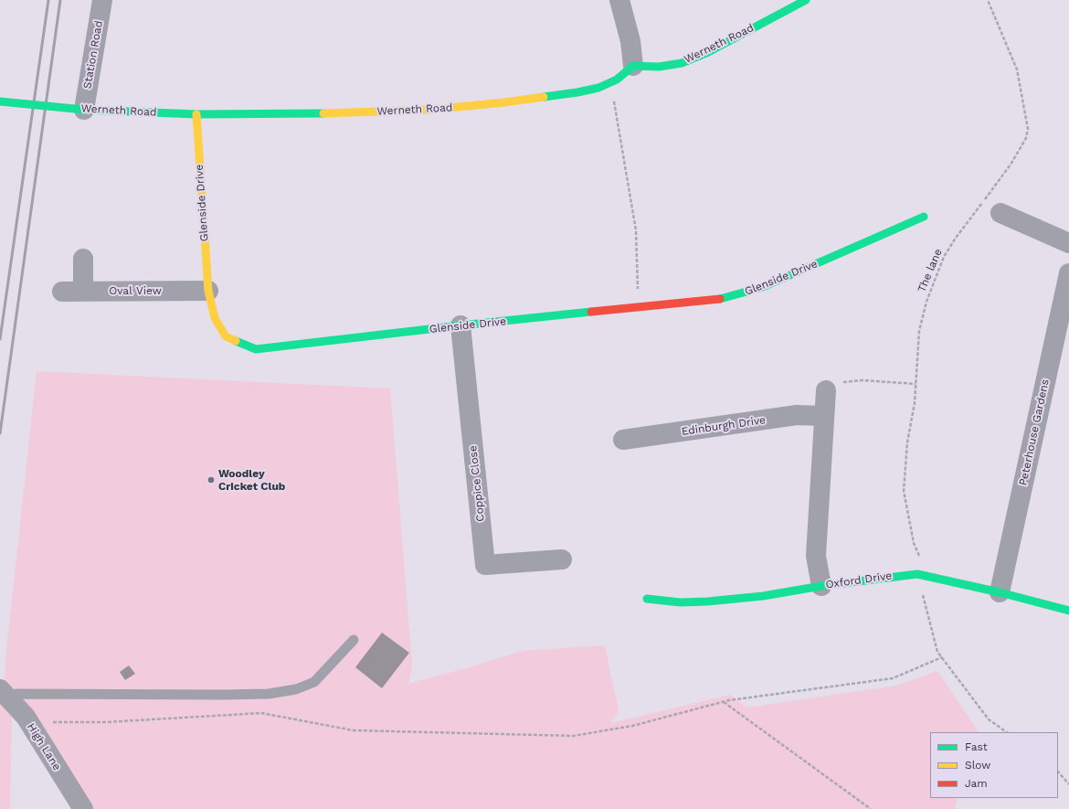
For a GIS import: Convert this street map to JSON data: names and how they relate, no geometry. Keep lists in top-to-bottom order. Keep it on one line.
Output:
{"streets":{"street":["Werneth Road","Station Road","Glenside Drive","Oval View","Edinburgh Drive","Peterhouse Gardens","Coppice Close","Oxford Drive","High Lane"],"path":["The lane"]},"crossings":[["Werneth Road","Station Road"],["Werneth Road","Glenside Drive"],["Glenside Drive","Oval View"],["Glenside Drive","Coppice Close"],["The lane","Oxford Drive"],["Peterhouse Gardens","Oxford Drive"]],"places":["Woodley Cricket Club"],"legend":["Fast","Slow","Jam"]}
